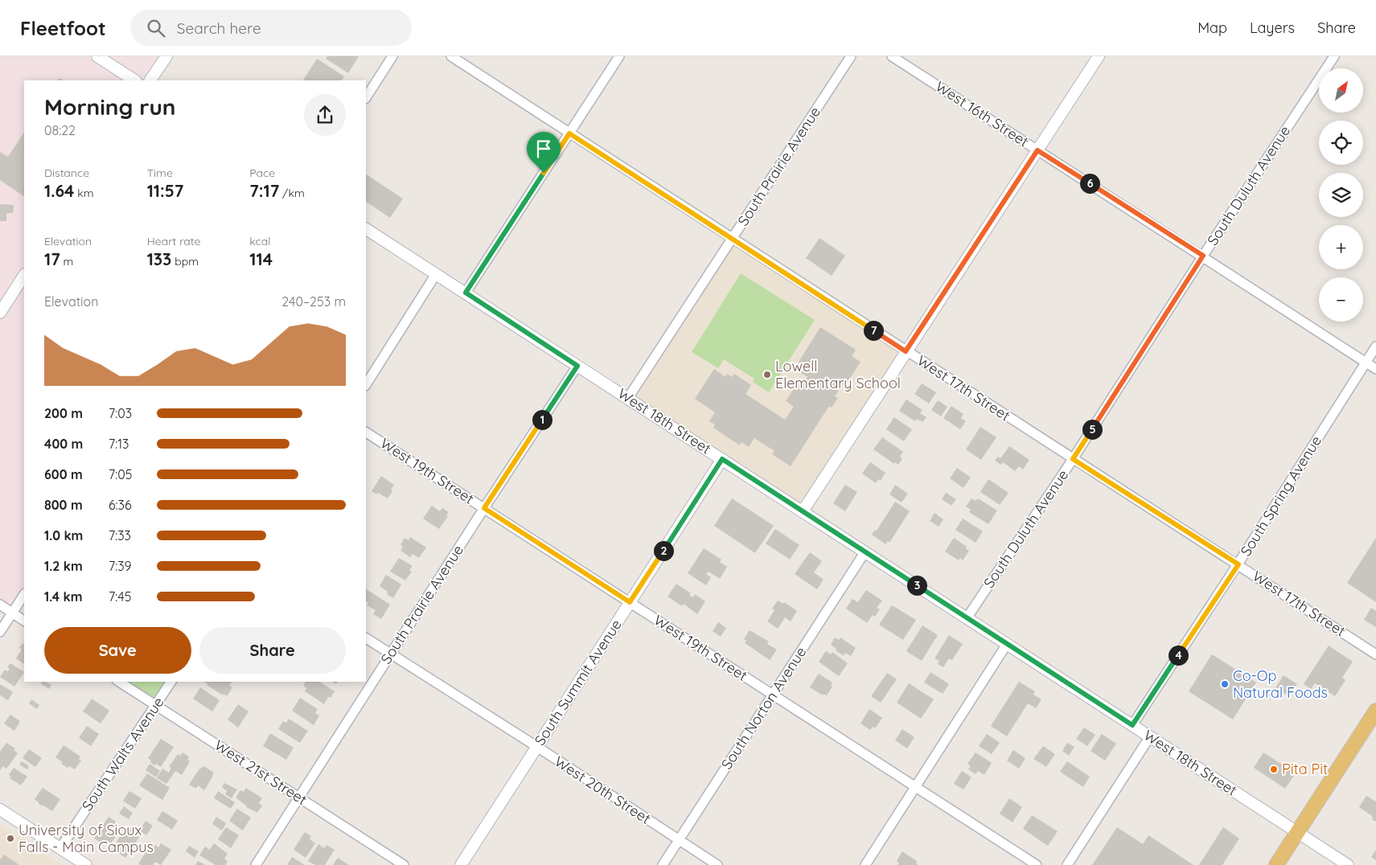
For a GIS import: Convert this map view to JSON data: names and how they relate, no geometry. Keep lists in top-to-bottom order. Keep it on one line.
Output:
{"streets":{"street":["West 16th Street","South Prairie Avenue","South Duluth Avenue","West 17th Street","West 18th Street","West 19th Street","South Spring Avenue","South Summit Avenue","South Norton Avenue","South Walts Avenue","West 21st Street","West 20th Street"]},"crossings":[["West 16th Street","South Duluth Avenue"],["West 16th Street","South Spring Avenue"],["South Prairie Avenue","West 17th Street"],["South Prairie Avenue","West 18th Street"],["South Prairie Avenue","West 19th Street"],["South Prairie Avenue","West 21st Street"],["South Prairie Avenue","West 20th Street"],["South Duluth Avenue","West 17th Street"],["South Duluth Avenue","West 18th Street"],["West 17th Street","South Spring Avenue"],["West 18th Street","South Spring Avenue"],["West 18th Street","South Summit Avenue"],["West 18th Street","South Norton Avenue"],["West 19th Street","South Summit Avenue"],["West 19th Street","South Norton Avenue"],["South Summit Avenue","West 20th Street"],["South Norton Avenue","West 20th Street"],["South Walts Avenue","West 21st Street"]],"places":["Lowell Elementary School","Co-Op Natural Foods","Pita Pit","University of Sioux Falls - Main Campus"],"north":"top right","page":{"header":"Fleetfoot","search":"Search here","nav":["Map","Layers","Share"],"map_buttons":["+","−"],"heading":["Morning run","08:22"],"stats":[["Distance","1.64 km"],["Time","11:57"],["Pace","7:17 /km"],["Elevation","17 m"],["Heart rate","133 bpm"],["kcal","114"]],"pins":["6","7","1","5","2","3","4"],"chart":["Elevation","240–253 m"],"list":[{"name":"200 m","note":"7:03"},{"name":"400 m","note":"7:13"},{"name":"600 m","note":"7:05"},{"name":"800 m","note":"6:36"},{"name":"1.0 km","note":"7:33"},{"name":"1.2 km","note":"7:39"},{"name":"1.4 km","note":"7:45"}],"buttons":["Save","Share"]}}
